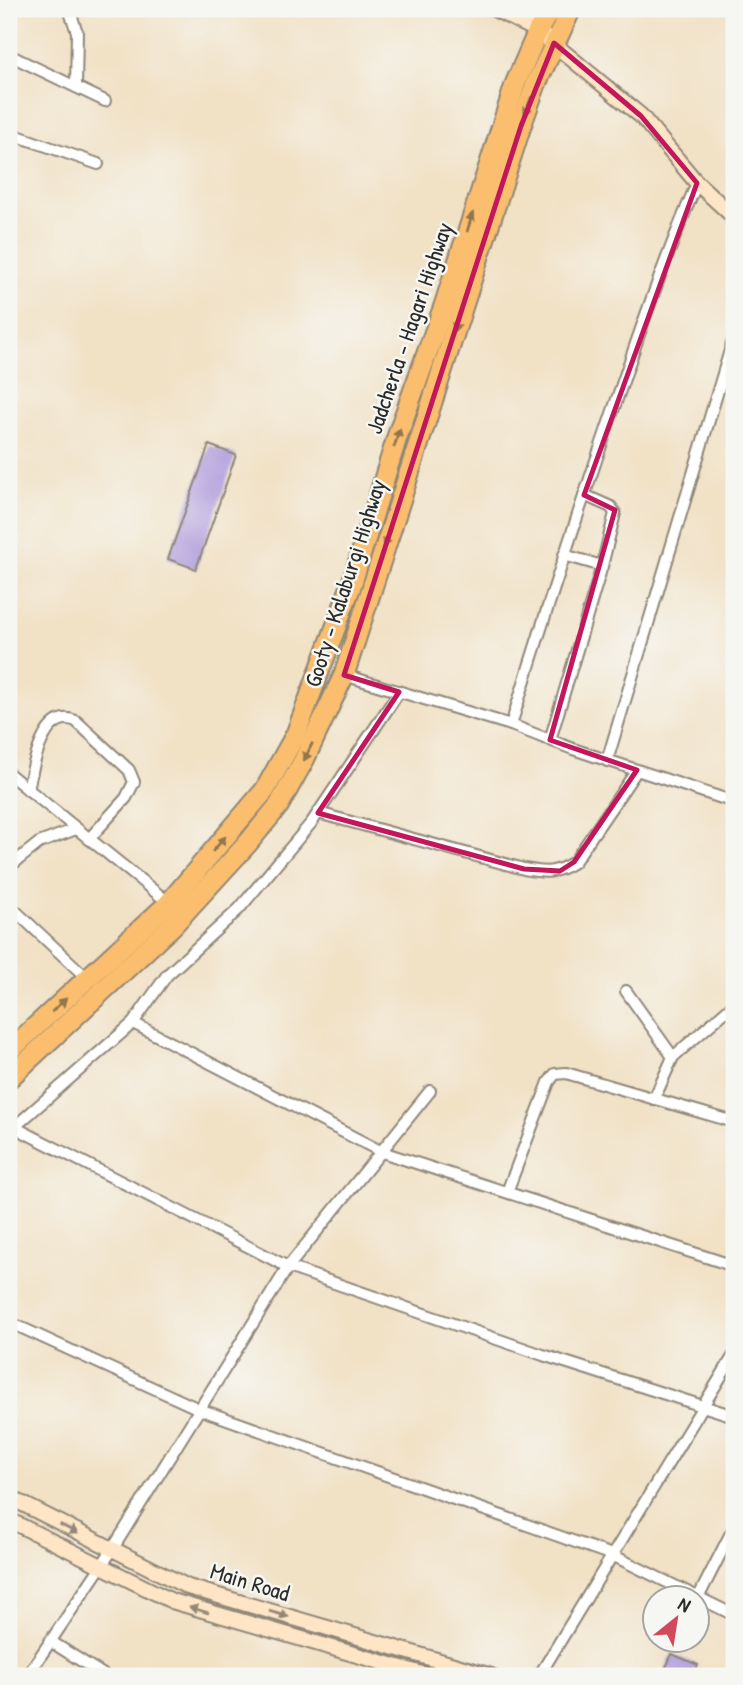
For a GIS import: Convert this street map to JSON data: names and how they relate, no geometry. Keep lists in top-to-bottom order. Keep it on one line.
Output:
{"streets":{"highway":["Jadcherla - Hagari Highway","Gooty - Kalaburgi Highway"],"street":["Main Road"]},"one_way":["Jadcherla - Hagari Highway","Gooty - Kalaburgi Highway"],"north":"top right"}
